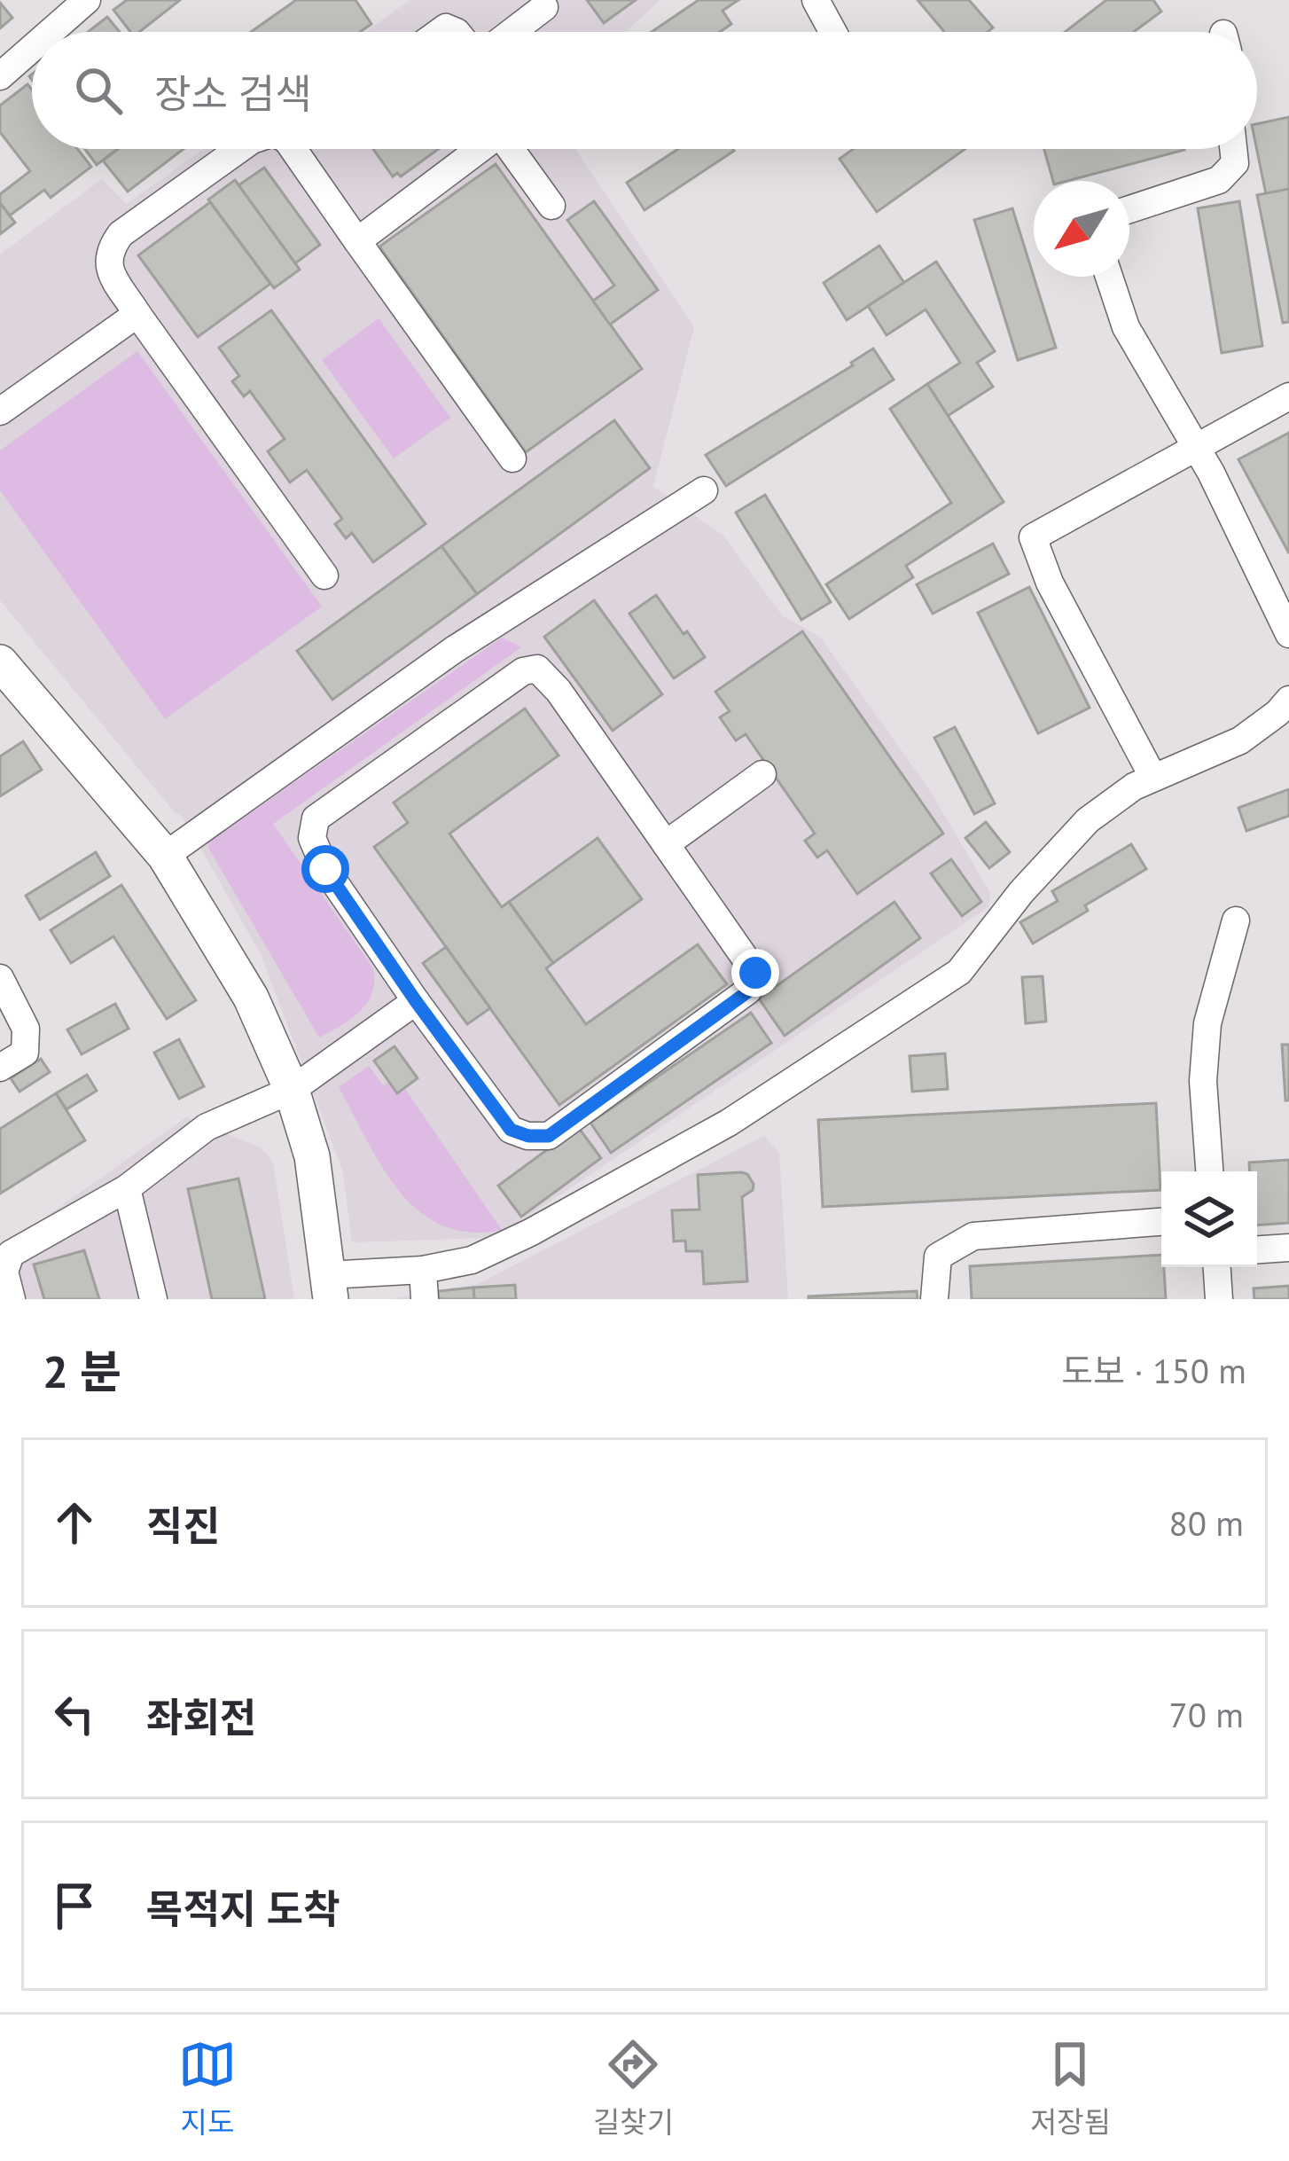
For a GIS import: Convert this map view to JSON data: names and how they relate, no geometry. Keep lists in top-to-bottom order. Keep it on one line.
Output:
{"north":"bottom left","page":{"search":"장소 검색","heading":["2 분","도보 · 150 m"],"list":[["직진","80 m"],["좌회전","70 m"],"목적지 도착"],"nav":["지도","길찾기","저장됨"]}}
